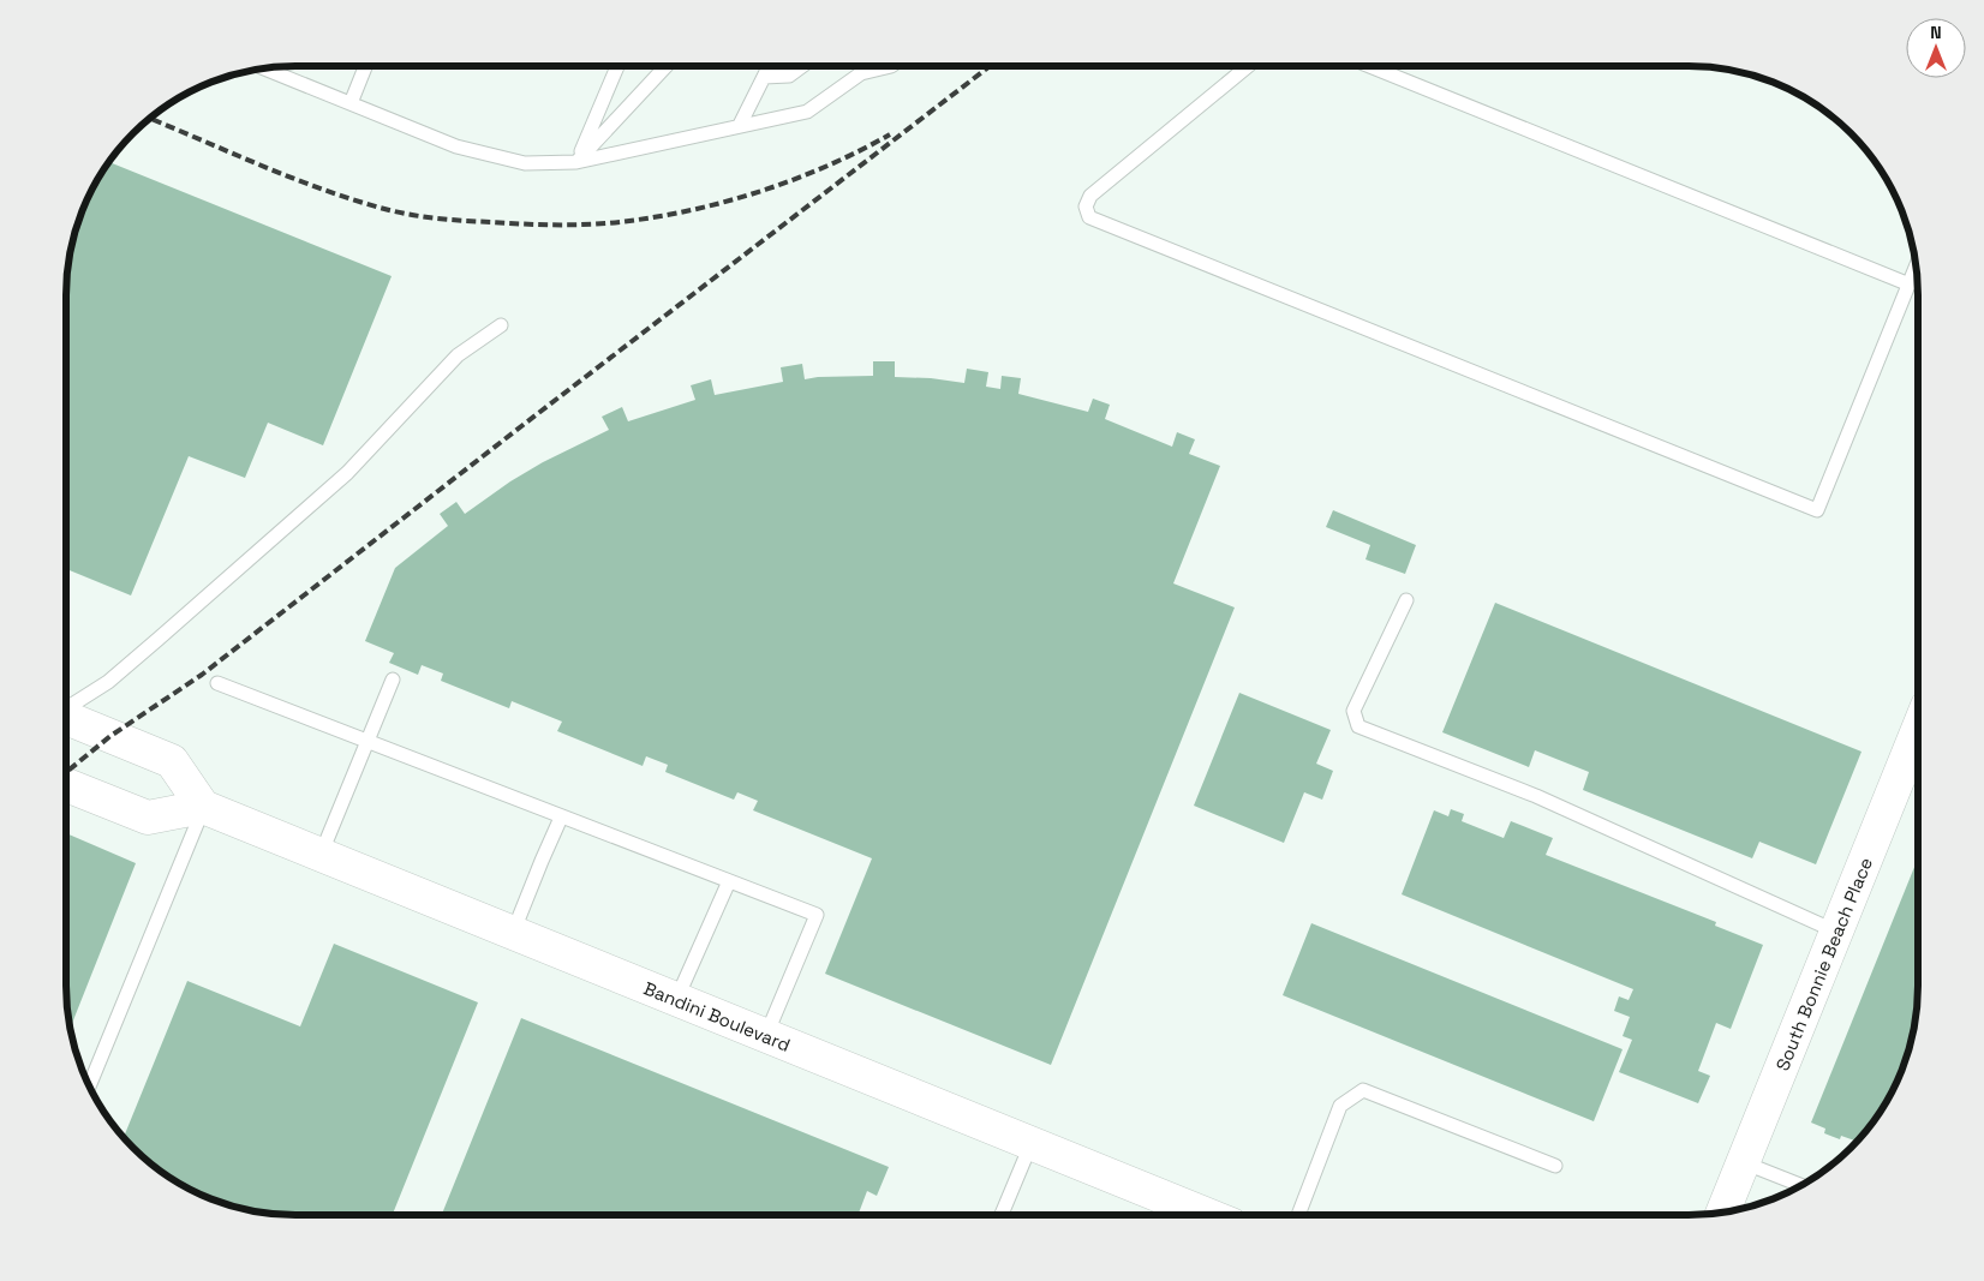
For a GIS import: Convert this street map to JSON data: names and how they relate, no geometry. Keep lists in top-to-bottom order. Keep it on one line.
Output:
{"streets":{"main road":["South Bonnie Beach Place","Bandini Boulevard"]},"north":"top"}
